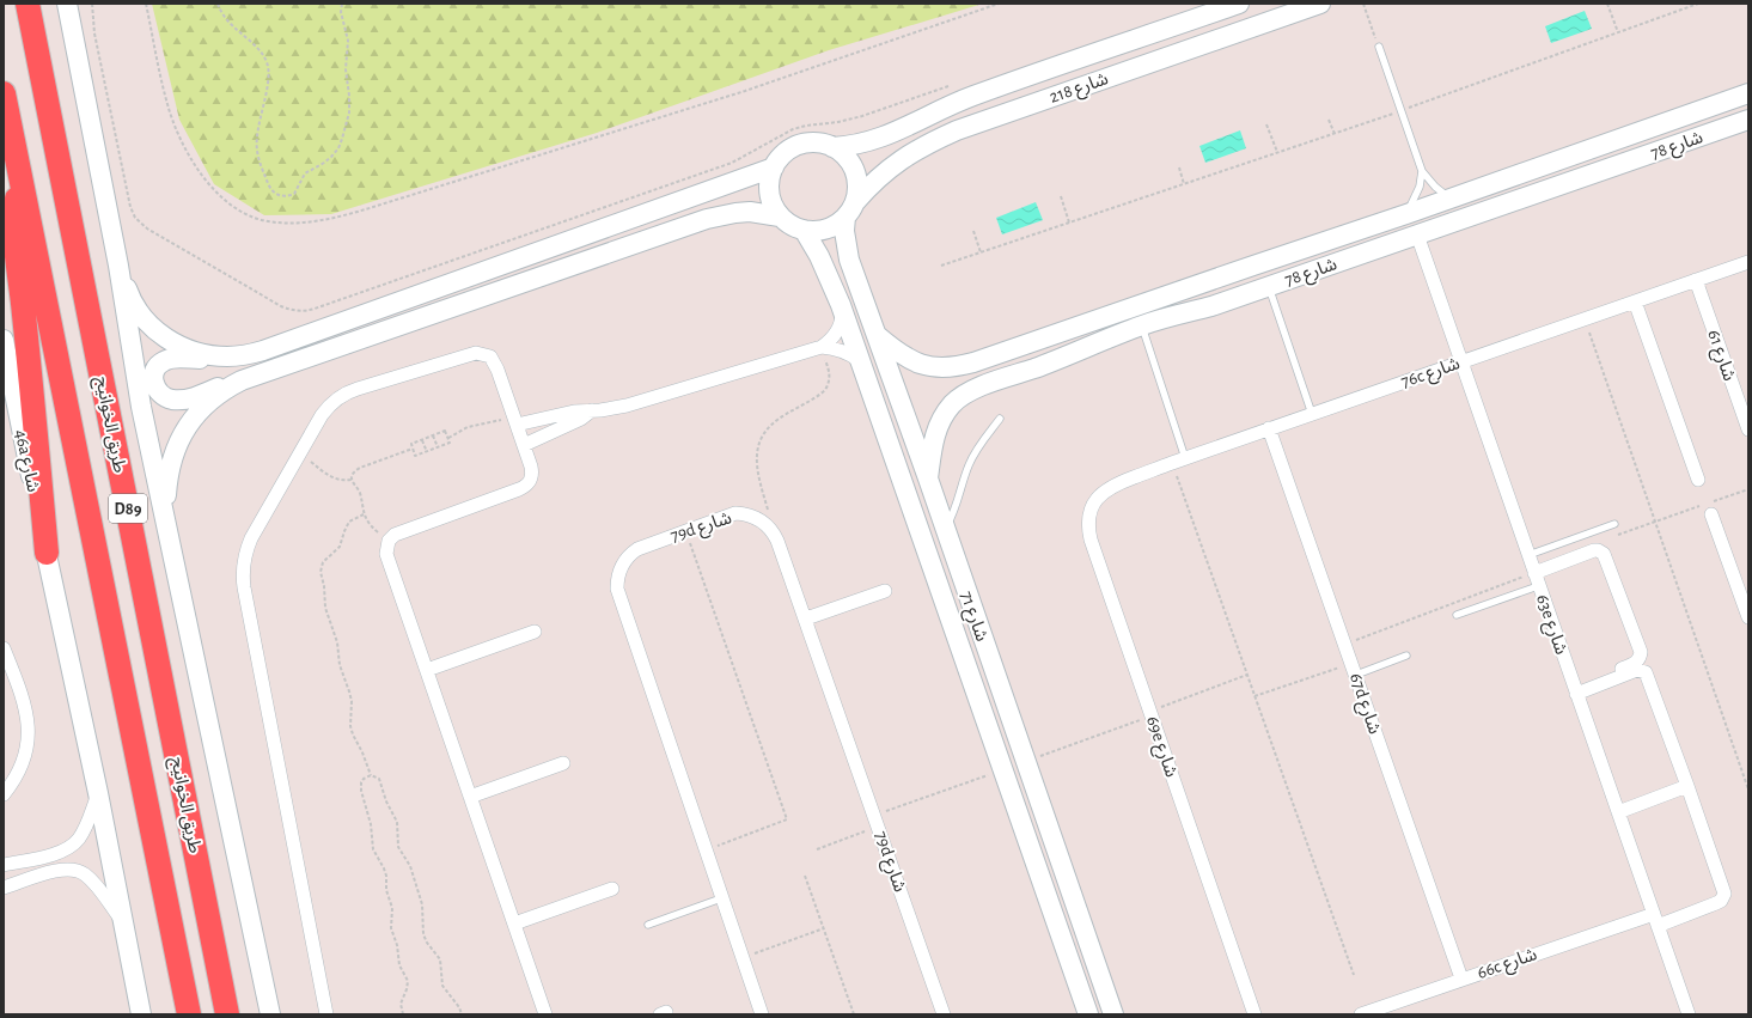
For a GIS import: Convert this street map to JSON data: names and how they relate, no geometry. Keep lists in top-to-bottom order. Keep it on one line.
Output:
{"streets":{"highway":["طريق الخوانيج","D89"],"street":["شارع 218","شارع 78","شارع 61","76c شارع","46a شارع","79d شارع","شارع 71","63e شارع","67d شارع","69e شارع","66c شارع"]},"crossings":[["شارع 218","شارع 71"],["شارع 78","شارع 71"],["شارع 78","63e شارع"],["شارع 61","76c شارع"],["76c شارع","63e شارع"],["76c شارع","67d شارع"],["76c شارع","69e شارع"],["63e شارع","66c شارع"],["67d شارع","66c شارع"]]}
